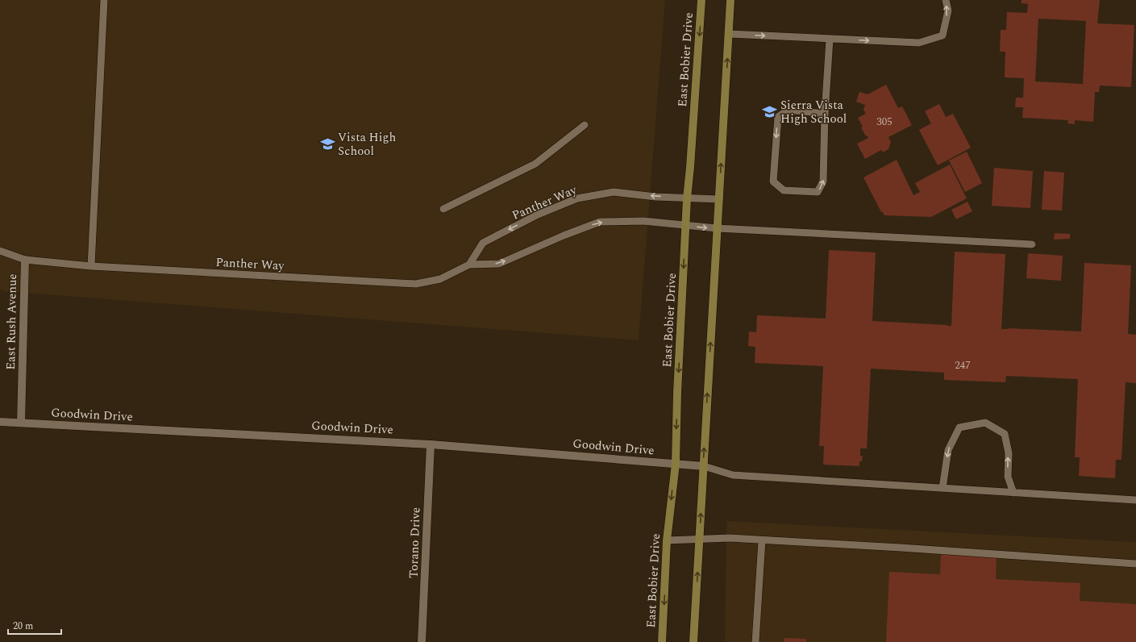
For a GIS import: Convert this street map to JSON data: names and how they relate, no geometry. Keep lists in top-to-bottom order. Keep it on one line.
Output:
{"streets":{"main road":["East Bobier Drive"],"street":["East Rush Avenue","Goodwin Drive","Torano Drive"],"lane":["Panther Way"]},"crossings":[["East Bobier Drive","Panther Way"],["East Bobier Drive","Goodwin Drive"],["Panther Way","East Rush Avenue"],["East Rush Avenue","Goodwin Drive"],["Goodwin Drive","Torano Drive"]],"places":{"school or university":["Sierra Vista High School","Vista High School"]},"house_numbers":["305","247"],"scale_bar":"20 m"}
